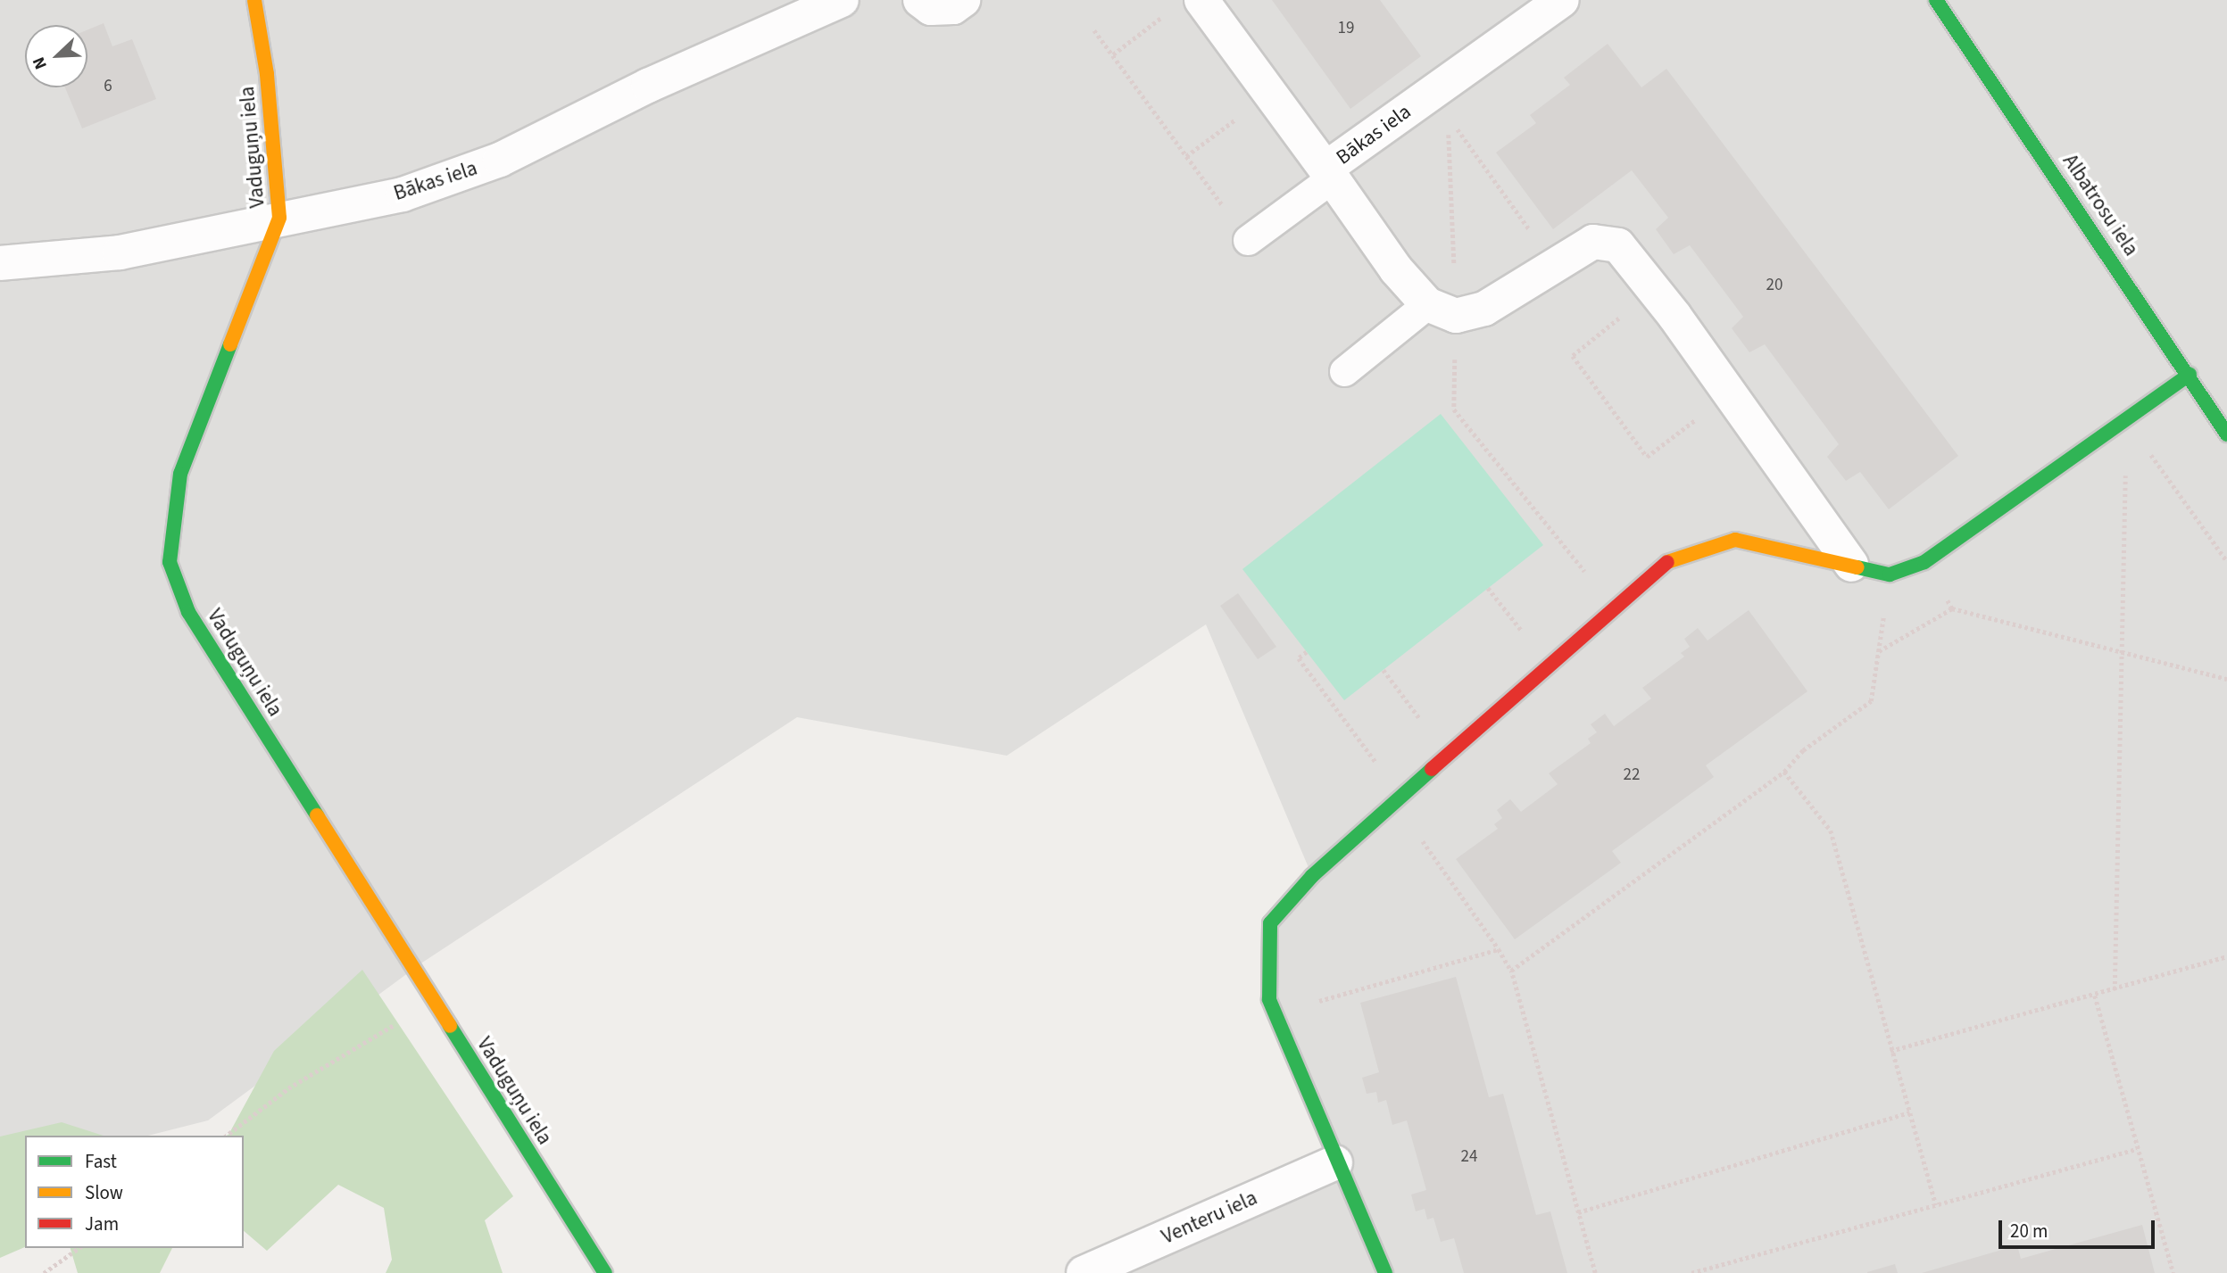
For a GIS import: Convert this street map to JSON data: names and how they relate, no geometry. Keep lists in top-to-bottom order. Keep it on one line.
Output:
{"streets":{"street":["Bākas iela","Vaduguņu iela","Albatrosu iela","Venteru iela"]},"crossings":[["Bākas iela","Vaduguņu iela"]],"house_numbers":["19","6","20","22","24"],"legend":["Fast","Slow","Jam"],"scale_bar":"20 m","north":"bottom left"}
